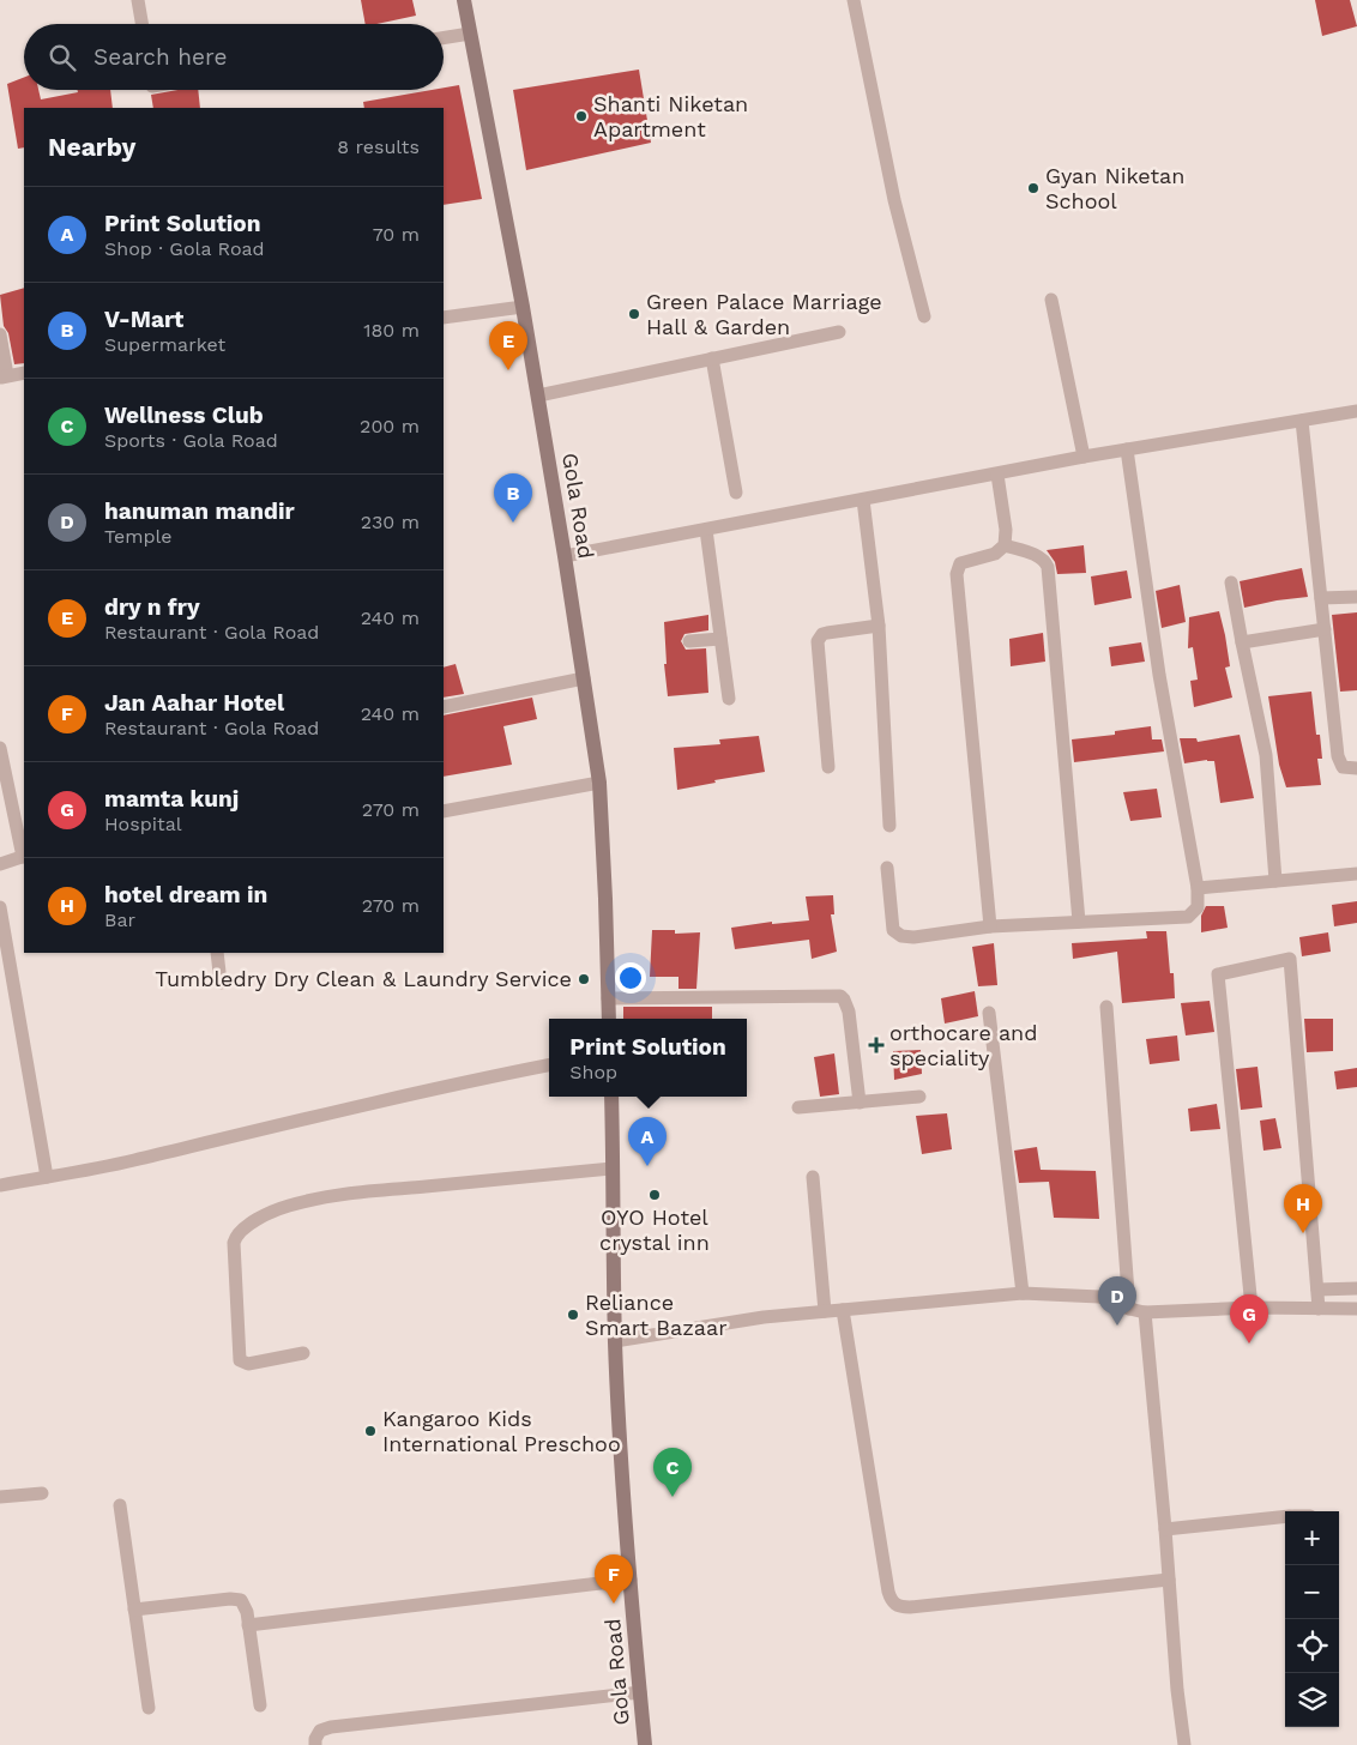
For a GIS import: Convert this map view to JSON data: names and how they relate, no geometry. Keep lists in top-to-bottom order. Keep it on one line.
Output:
{"streets":{"street":["Gola Road"]},"places":{"other":["Shanti Niketan Apartment","Gyan Niketan School","Green Palace Marriage Hall & Garden","Tumbledry Dry Clean & Laundry Service","OYO Hotel crystal inn","Reliance Smart Bazaar","Kangaroo Kids International Preschoo"],"health":["orthocare and speciality"]},"page":{"search":"Search here","heading":["Nearby","8 results"],"list":[{"mark":"A","name":"Print Solution","note":"Shop · Gola Road","value":"70 m"},{"mark":"B","name":"V-Mart","note":"Supermarket","value":"180 m"},{"mark":"C","name":"Wellness Club","note":"Sports · Gola Road","value":"200 m"},{"mark":"D","name":"hanuman mandir","note":"Temple","value":"230 m"},{"mark":"E","name":"dry n fry","note":"Restaurant · Gola Road","value":"240 m"},{"mark":"F","name":"Jan Aahar Hotel","note":"Restaurant · Gola Road","value":"240 m"},{"mark":"G","name":"mamta kunj","note":"Hospital","value":"270 m"},{"mark":"H","name":"hotel dream in","note":"Bar","value":"270 m"}],"pins":["E","B","A","H","D","G","C","F"],"popup":["Print Solution","Shop"],"map_buttons":["+","−"]}}
